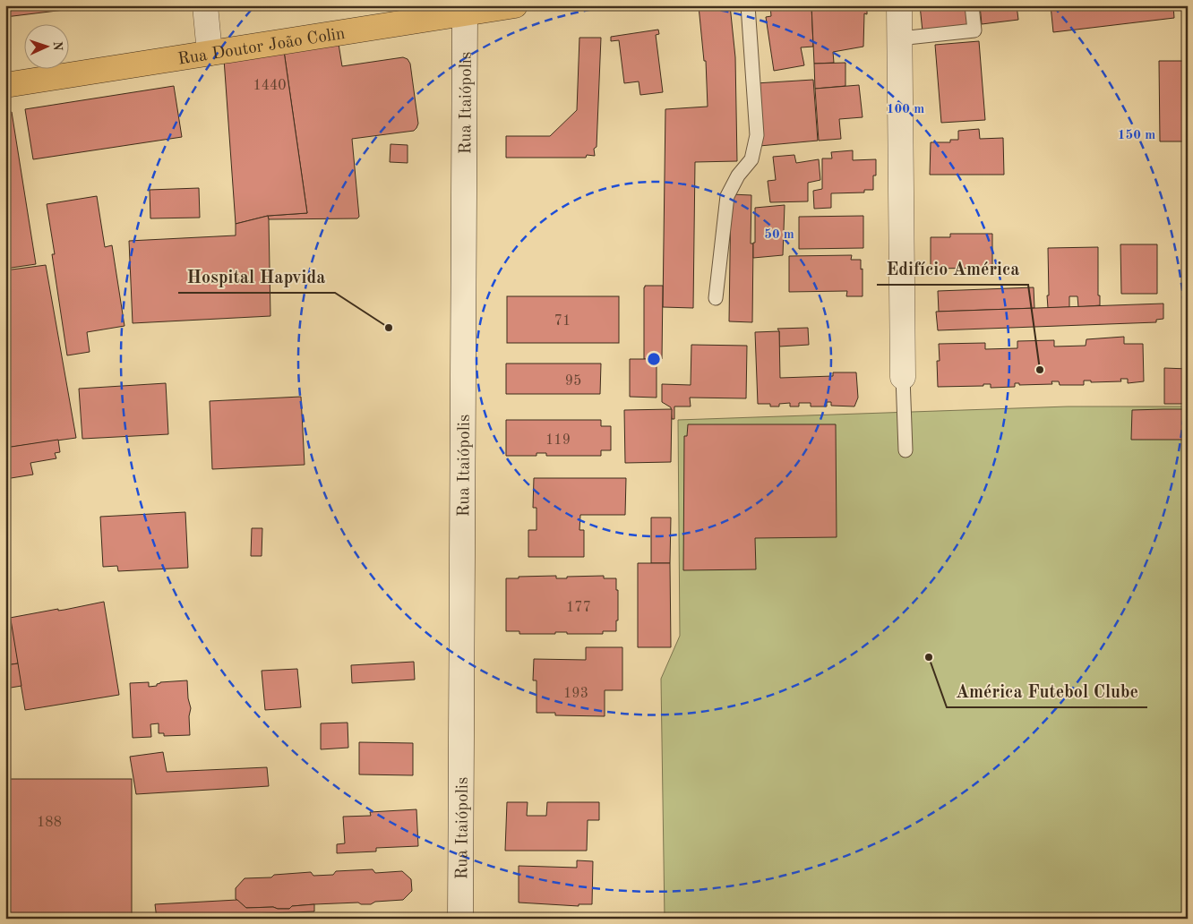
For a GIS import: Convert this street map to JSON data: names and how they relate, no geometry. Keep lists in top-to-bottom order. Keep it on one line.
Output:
{"streets":{"main road":["Rua Doutor João Colin","Rua Itaiópolis"]},"crossings":[["Rua Doutor João Colin","Rua Itaiópolis"]],"places":["Hospital Hapvida","Edifício América","América Futebol Clube"],"house_numbers":["1440","71","95","119","177","193","188"],"north":"right","rings":["100 m","150 m","50 m"]}
